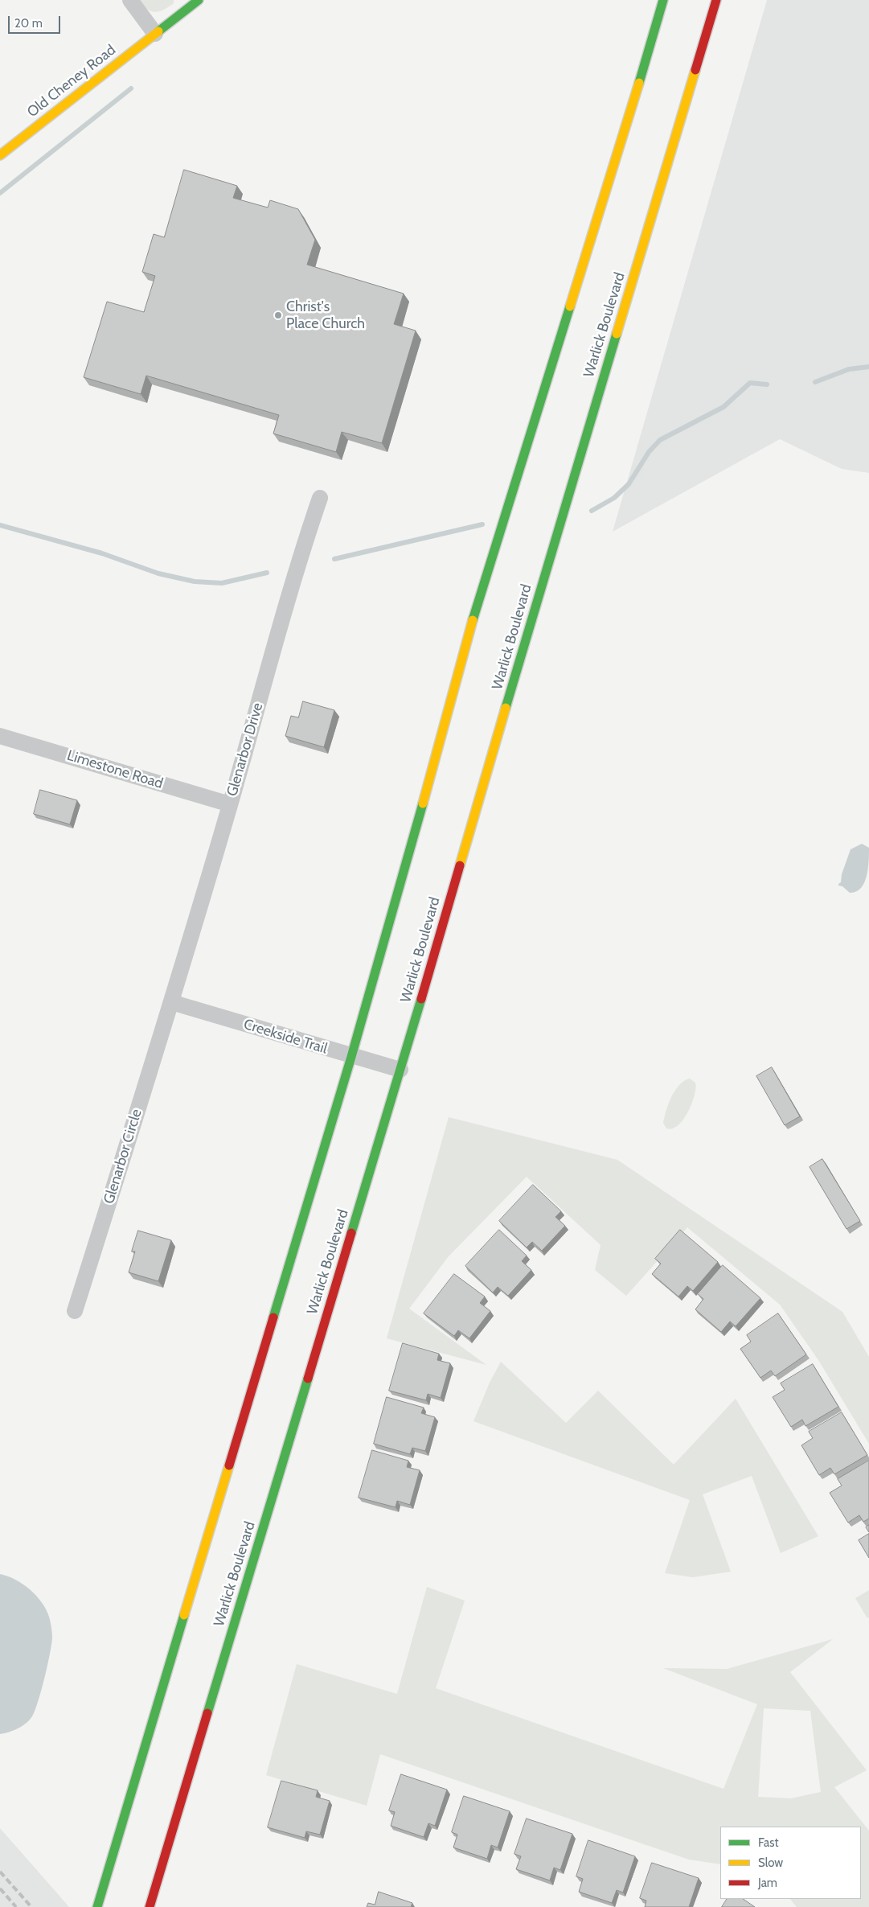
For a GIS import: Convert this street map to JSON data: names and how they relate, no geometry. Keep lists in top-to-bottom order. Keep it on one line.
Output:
{"streets":{"main road":["Old Cheney Road","Warlick Boulevard"],"street":["Glenarbor Drive","Limestone Road","Creekside Trail","Glenarbor Circle"]},"crossings":[["Warlick Boulevard","Creekside Trail"],["Glenarbor Drive","Limestone Road"],["Glenarbor Drive","Creekside Trail"],["Glenarbor Drive","Glenarbor Circle"],["Creekside Trail","Glenarbor Circle"]],"places":["Christ's Place Church"],"legend":["Fast","Slow","Jam"],"scale_bar":"20 m"}
